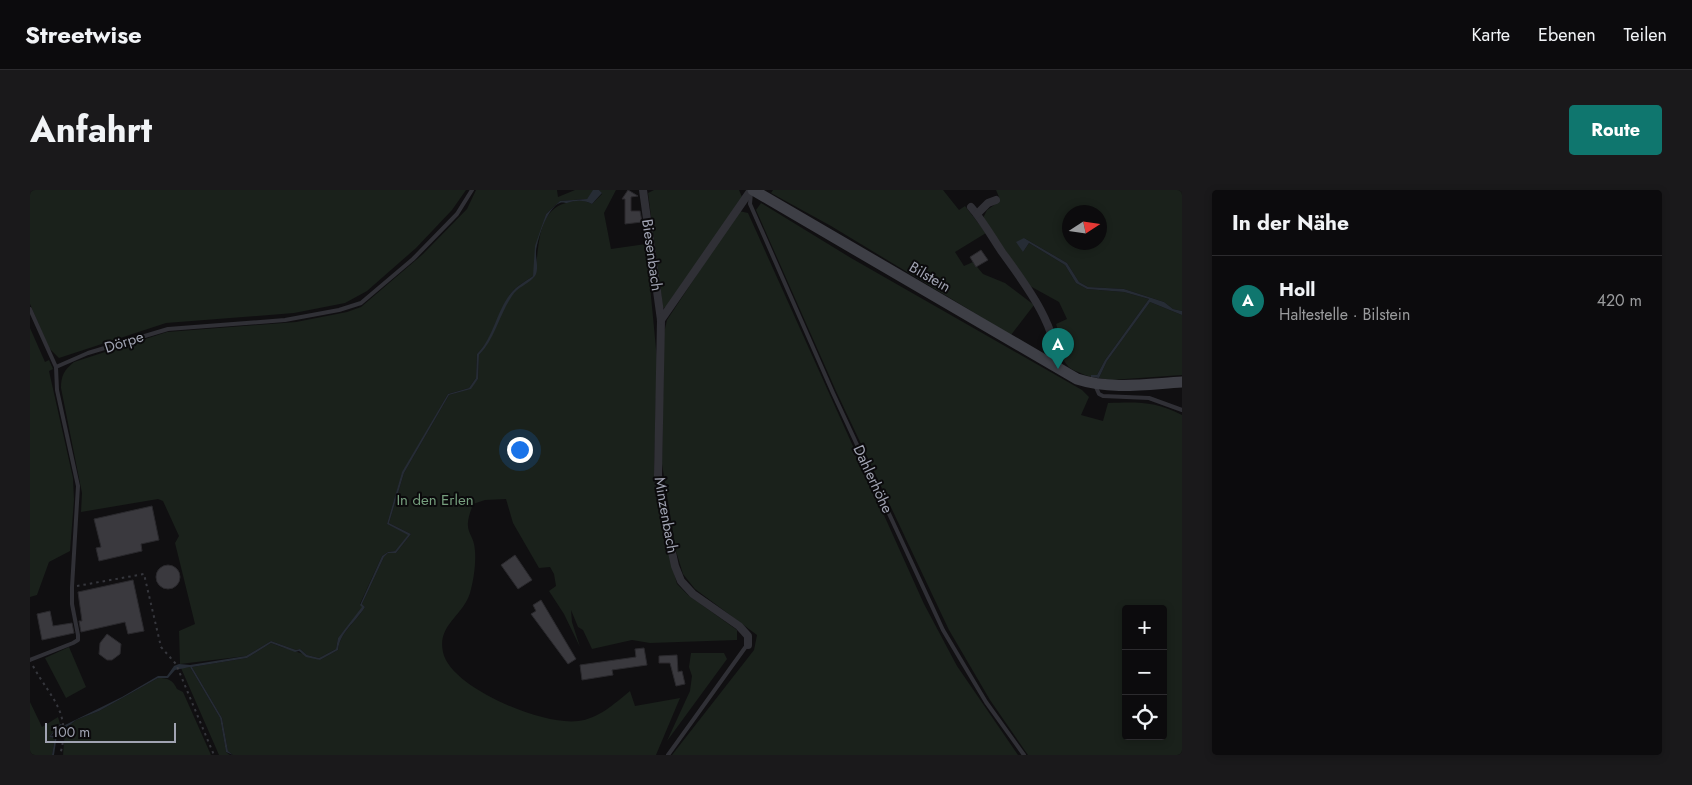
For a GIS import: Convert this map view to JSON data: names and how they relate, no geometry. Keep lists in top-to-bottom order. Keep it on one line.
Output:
{"streets":{"street":["Biesenbach","Bilstein","Minzenbach"],"lane":["Dörpe","Dahlerhöhe"]},"crossings":[["Biesenbach","Minzenbach"],["Bilstein","Dahlerhöhe"]],"parks":["In den Erlen"],"scale_bar":"100 m","north":"right","page":{"header":"Streetwise","nav":["Karte","Ebenen","Teilen"],"title":"Anfahrt","buttons":"Route","heading":"In der Nähe","list":[{"mark":"A","name":"Holl","note":"Haltestelle · Bilstein","value":"420 m"}],"pins":"A","map_buttons":["+","−"],"scale":"100 m"}}
